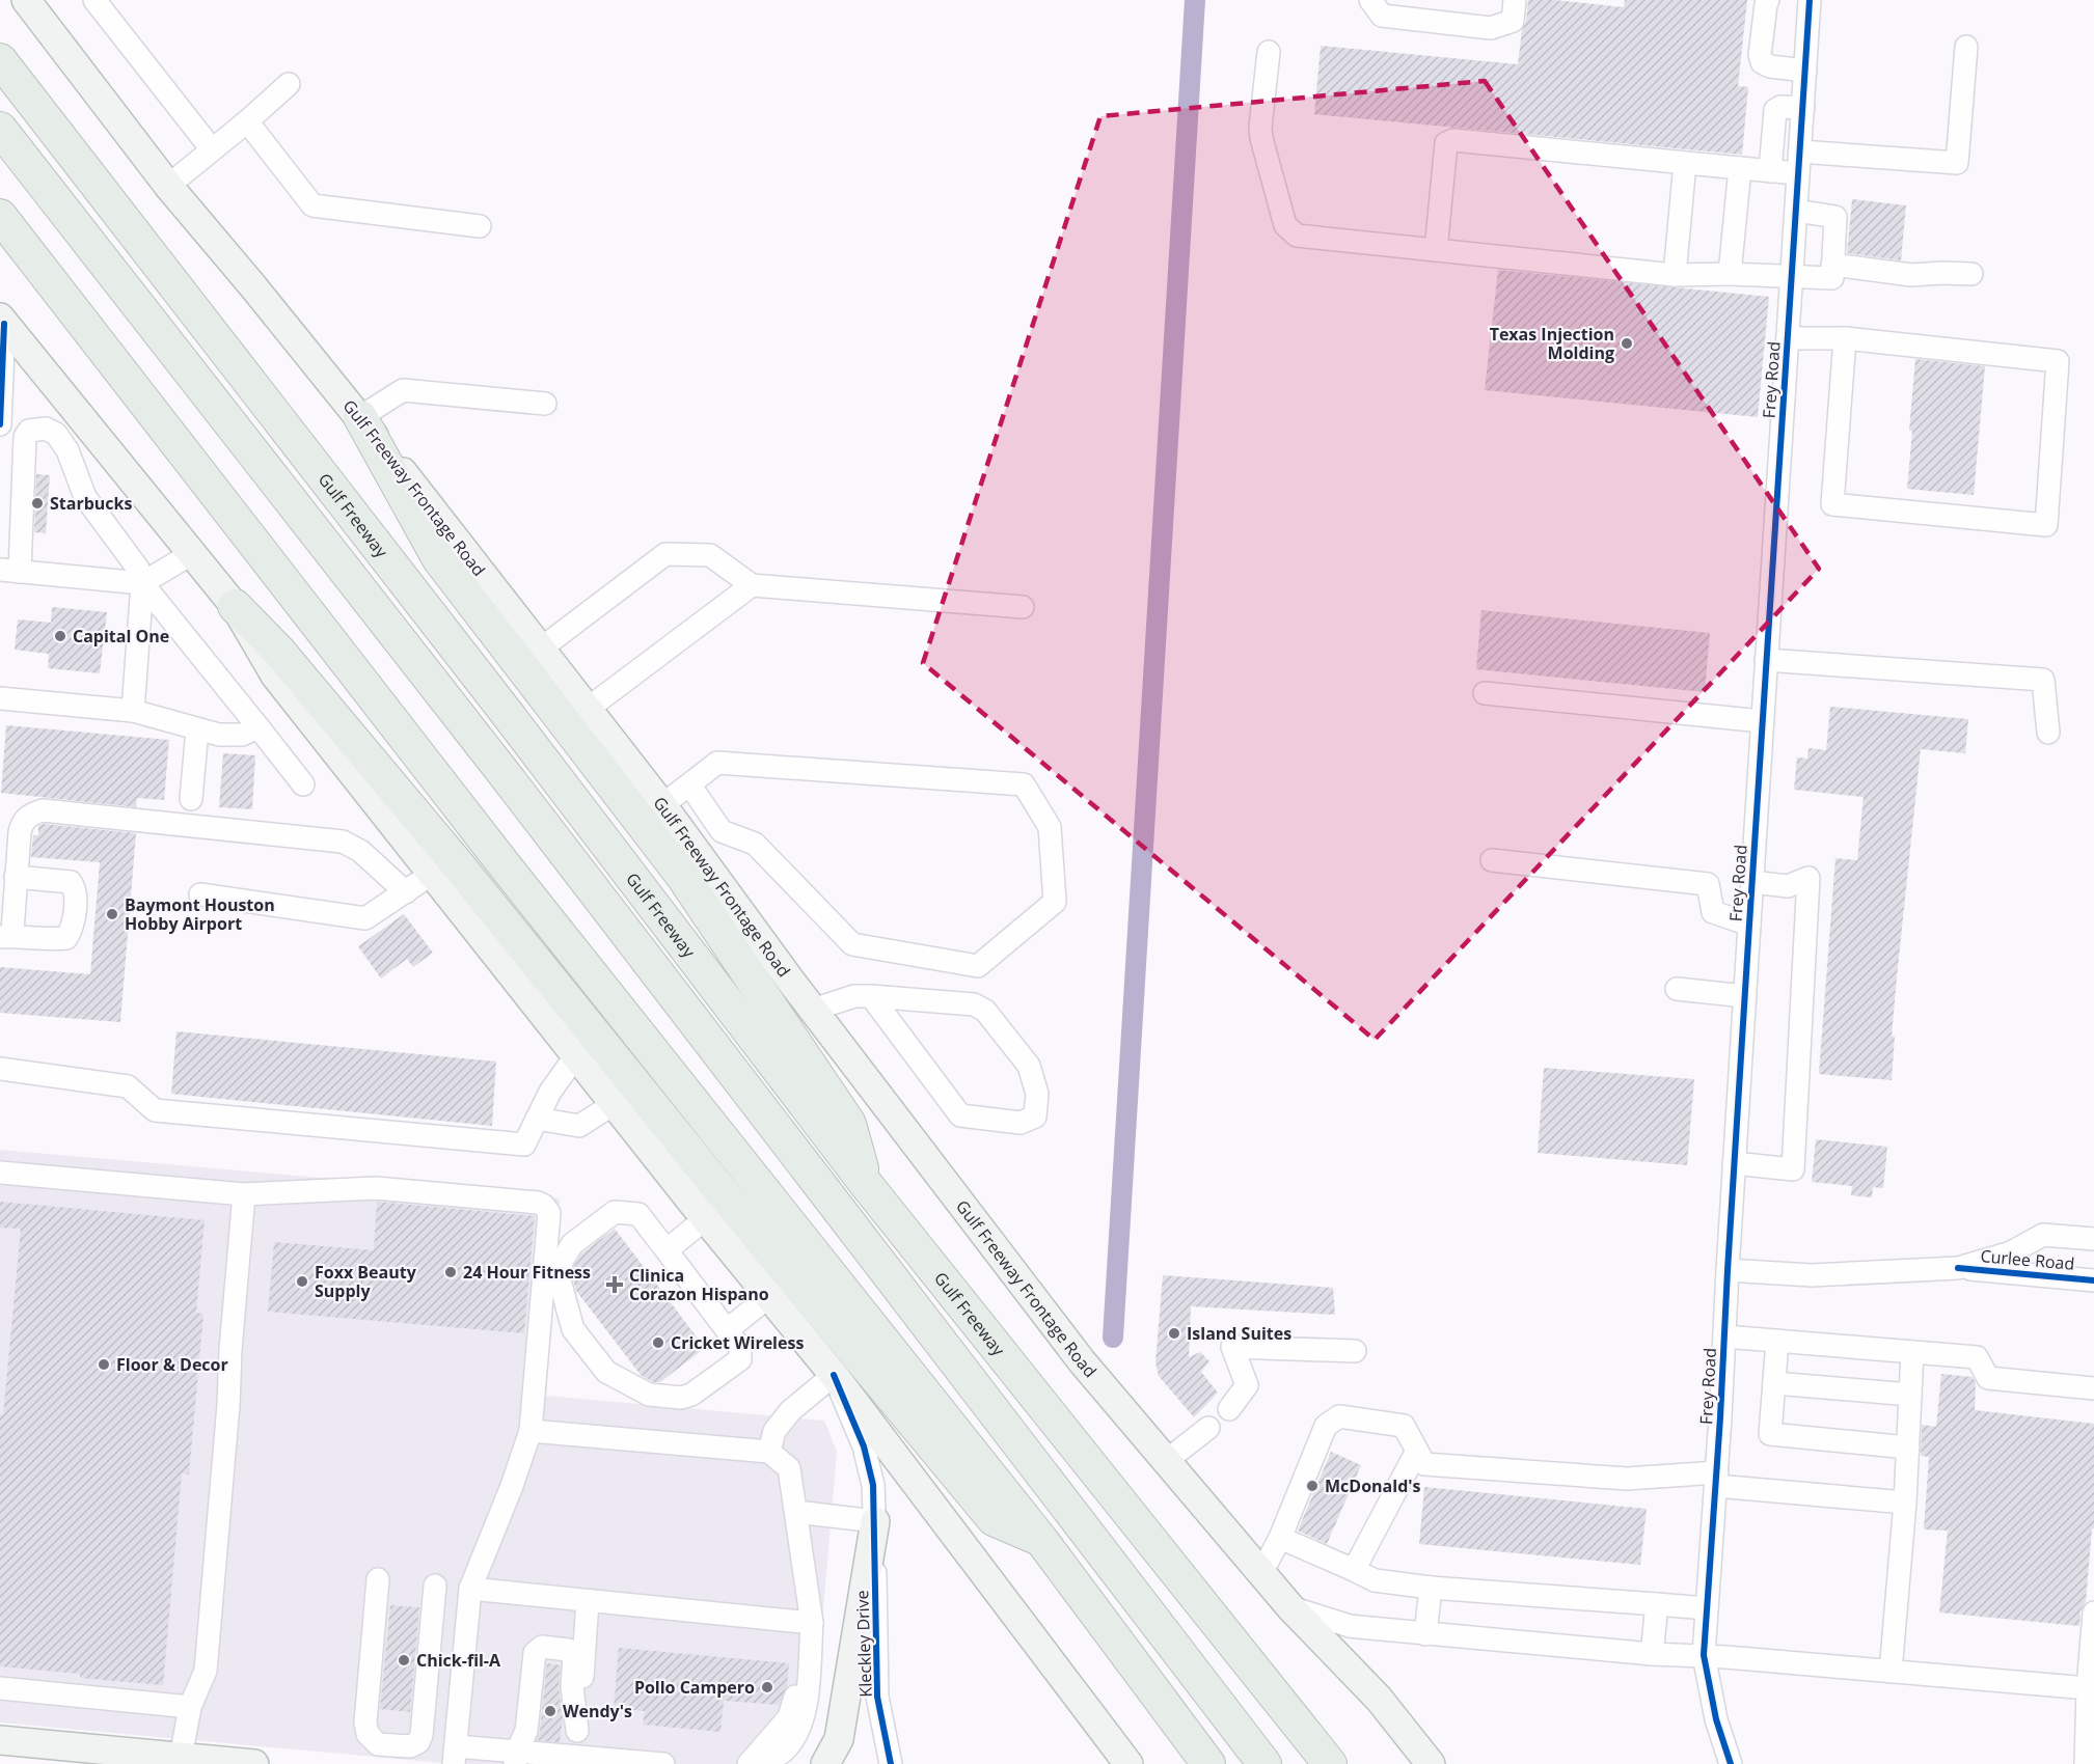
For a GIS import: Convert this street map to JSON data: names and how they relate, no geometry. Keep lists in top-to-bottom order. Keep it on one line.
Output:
{"streets":{"highway":["Gulf Freeway"],"main road":["Gulf Freeway Frontage Road"],"street":["Frey Road","Curlee Road","Kleckley Drive"]},"places":{"other":["Texas Injection Molding","Starbucks","Capital One","Baymont Houston Hobby Airport","24 Hour Fitness","Foxx Beauty Supply","Island Suites","Cricket Wireless","Floor & Decor","McDonald's","Chick-fil-A","Pollo Campero","Wendy's"],"health":["Clinica Corazon Hispano"]}}
